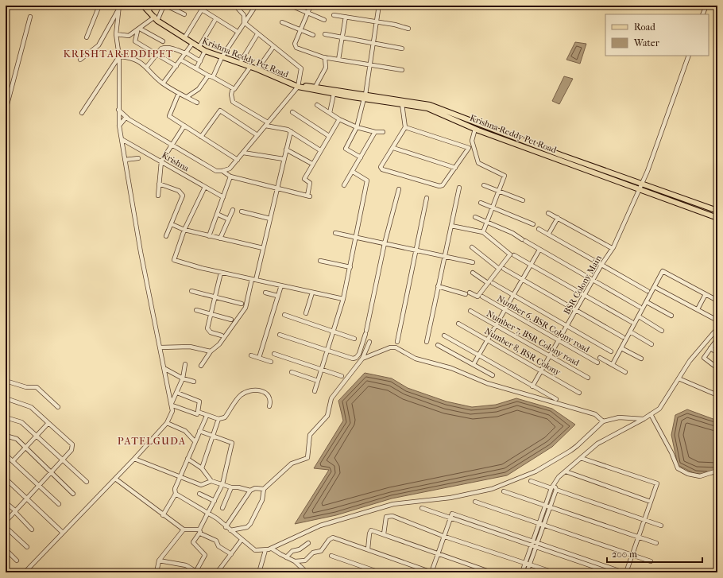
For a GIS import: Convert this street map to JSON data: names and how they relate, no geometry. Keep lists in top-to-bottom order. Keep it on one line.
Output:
{"streets":{"main road":["Krishna Reddy Pet Road"],"street":["Krishna","BSR Colony Main","Number 6, BSR Colony road","Number 7, BSR Colony road","Number 8, BSR Colony"]},"crossings":[["Krishna Reddy Pet Road","BSR Colony Main"],["BSR Colony Main","Number 6, BSR Colony road"],["BSR Colony Main","Number 7, BSR Colony road"],["BSR Colony Main","Number 8, BSR Colony"]],"districts":["KRISHTAREDDIPET","PATELGUDA"],"legend":["Road","Water"],"scale_bar":"200 m"}
